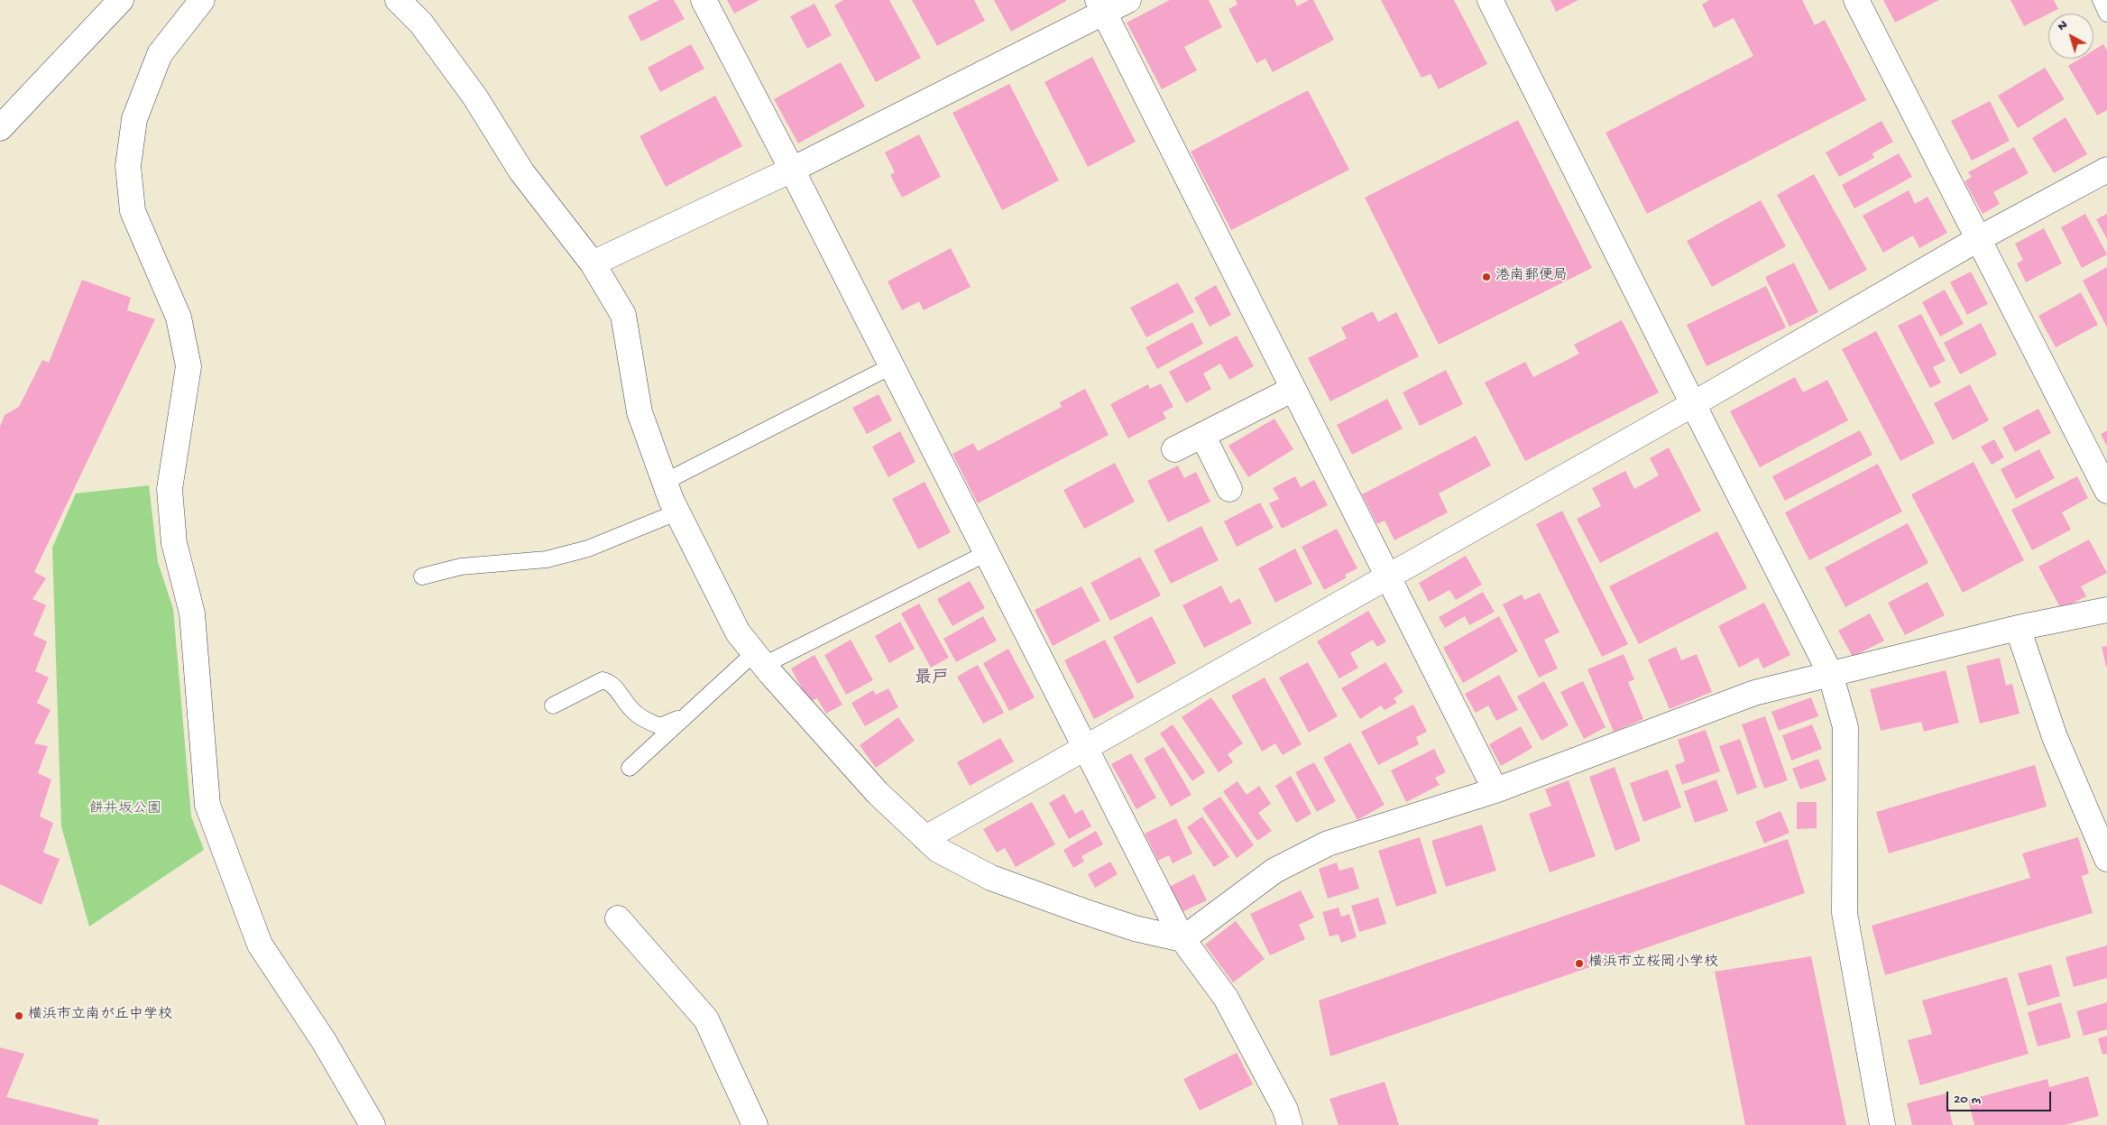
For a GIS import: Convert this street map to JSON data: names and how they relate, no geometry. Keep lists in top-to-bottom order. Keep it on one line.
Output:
{"districts":["最戸"],"parks":["餅井坂公園"],"places":["港南郵便局","横浜市立桜岡小学校","横浜市立南が丘中学校"],"scale_bar":"20 m","north":"top left"}
